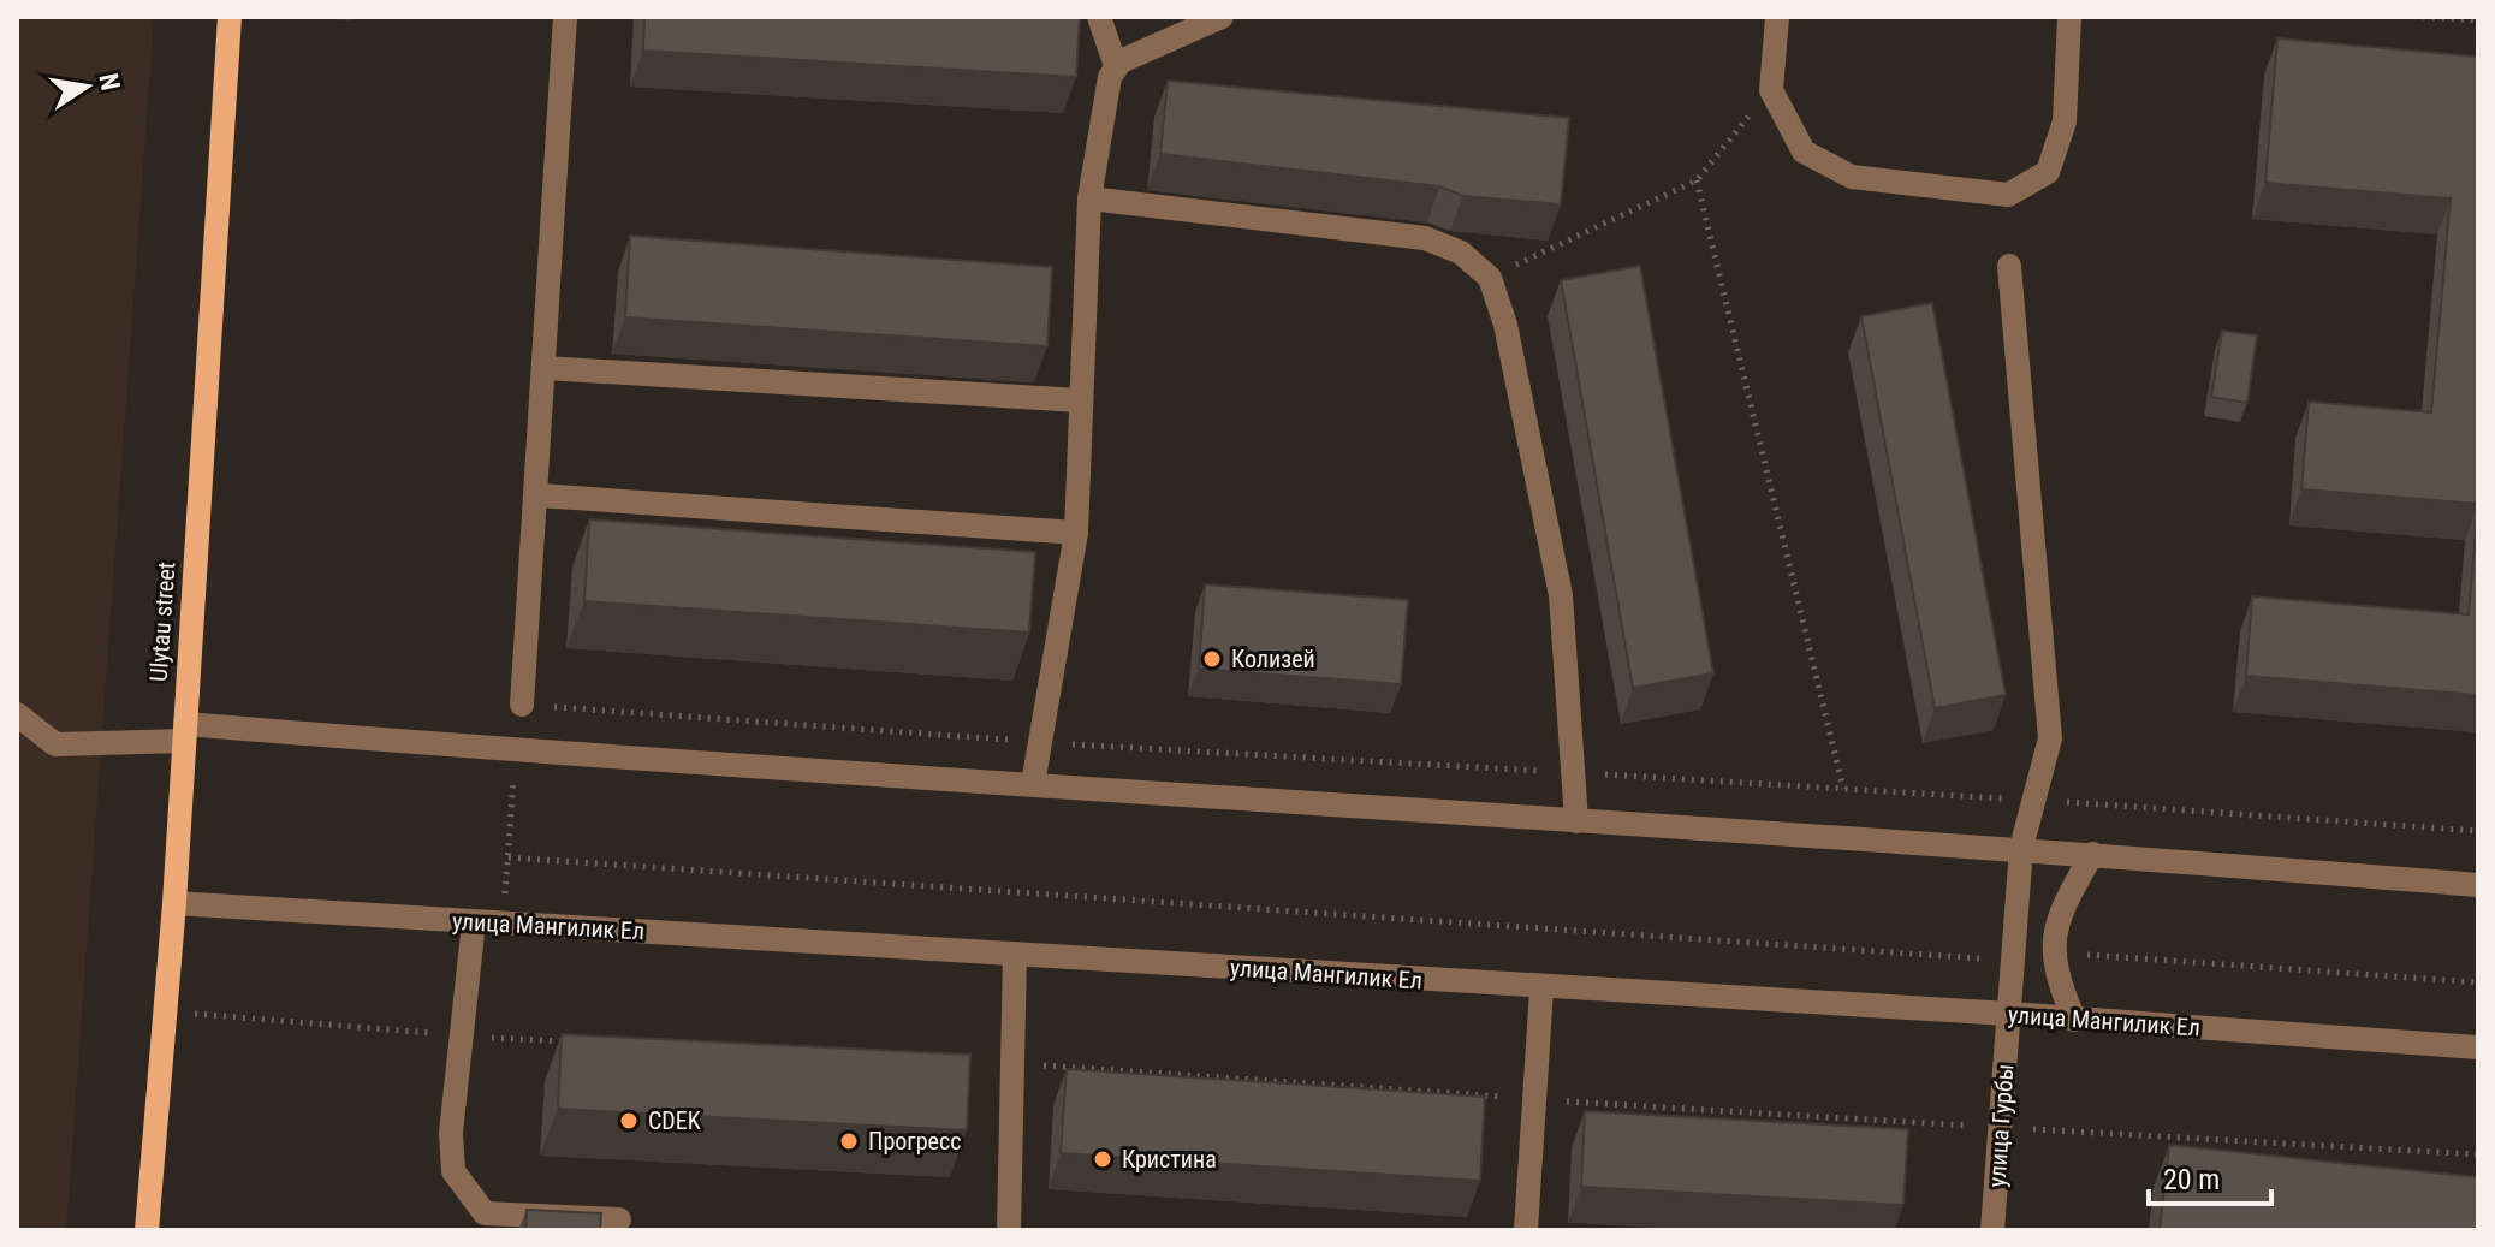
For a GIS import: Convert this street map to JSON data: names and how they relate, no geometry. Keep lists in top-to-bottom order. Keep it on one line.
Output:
{"streets":{"main road":["Ulytau street"],"street":["улица Мангилик Ел","улица Гурбы"]},"crossings":[["Ulytau street","улица Мангилик Ел"],["улица Мангилик Ел","улица Гурбы"]],"places":["Колизей","CDEK","Прогресс","Кристина"],"scale_bar":"20 m","north":"right"}
